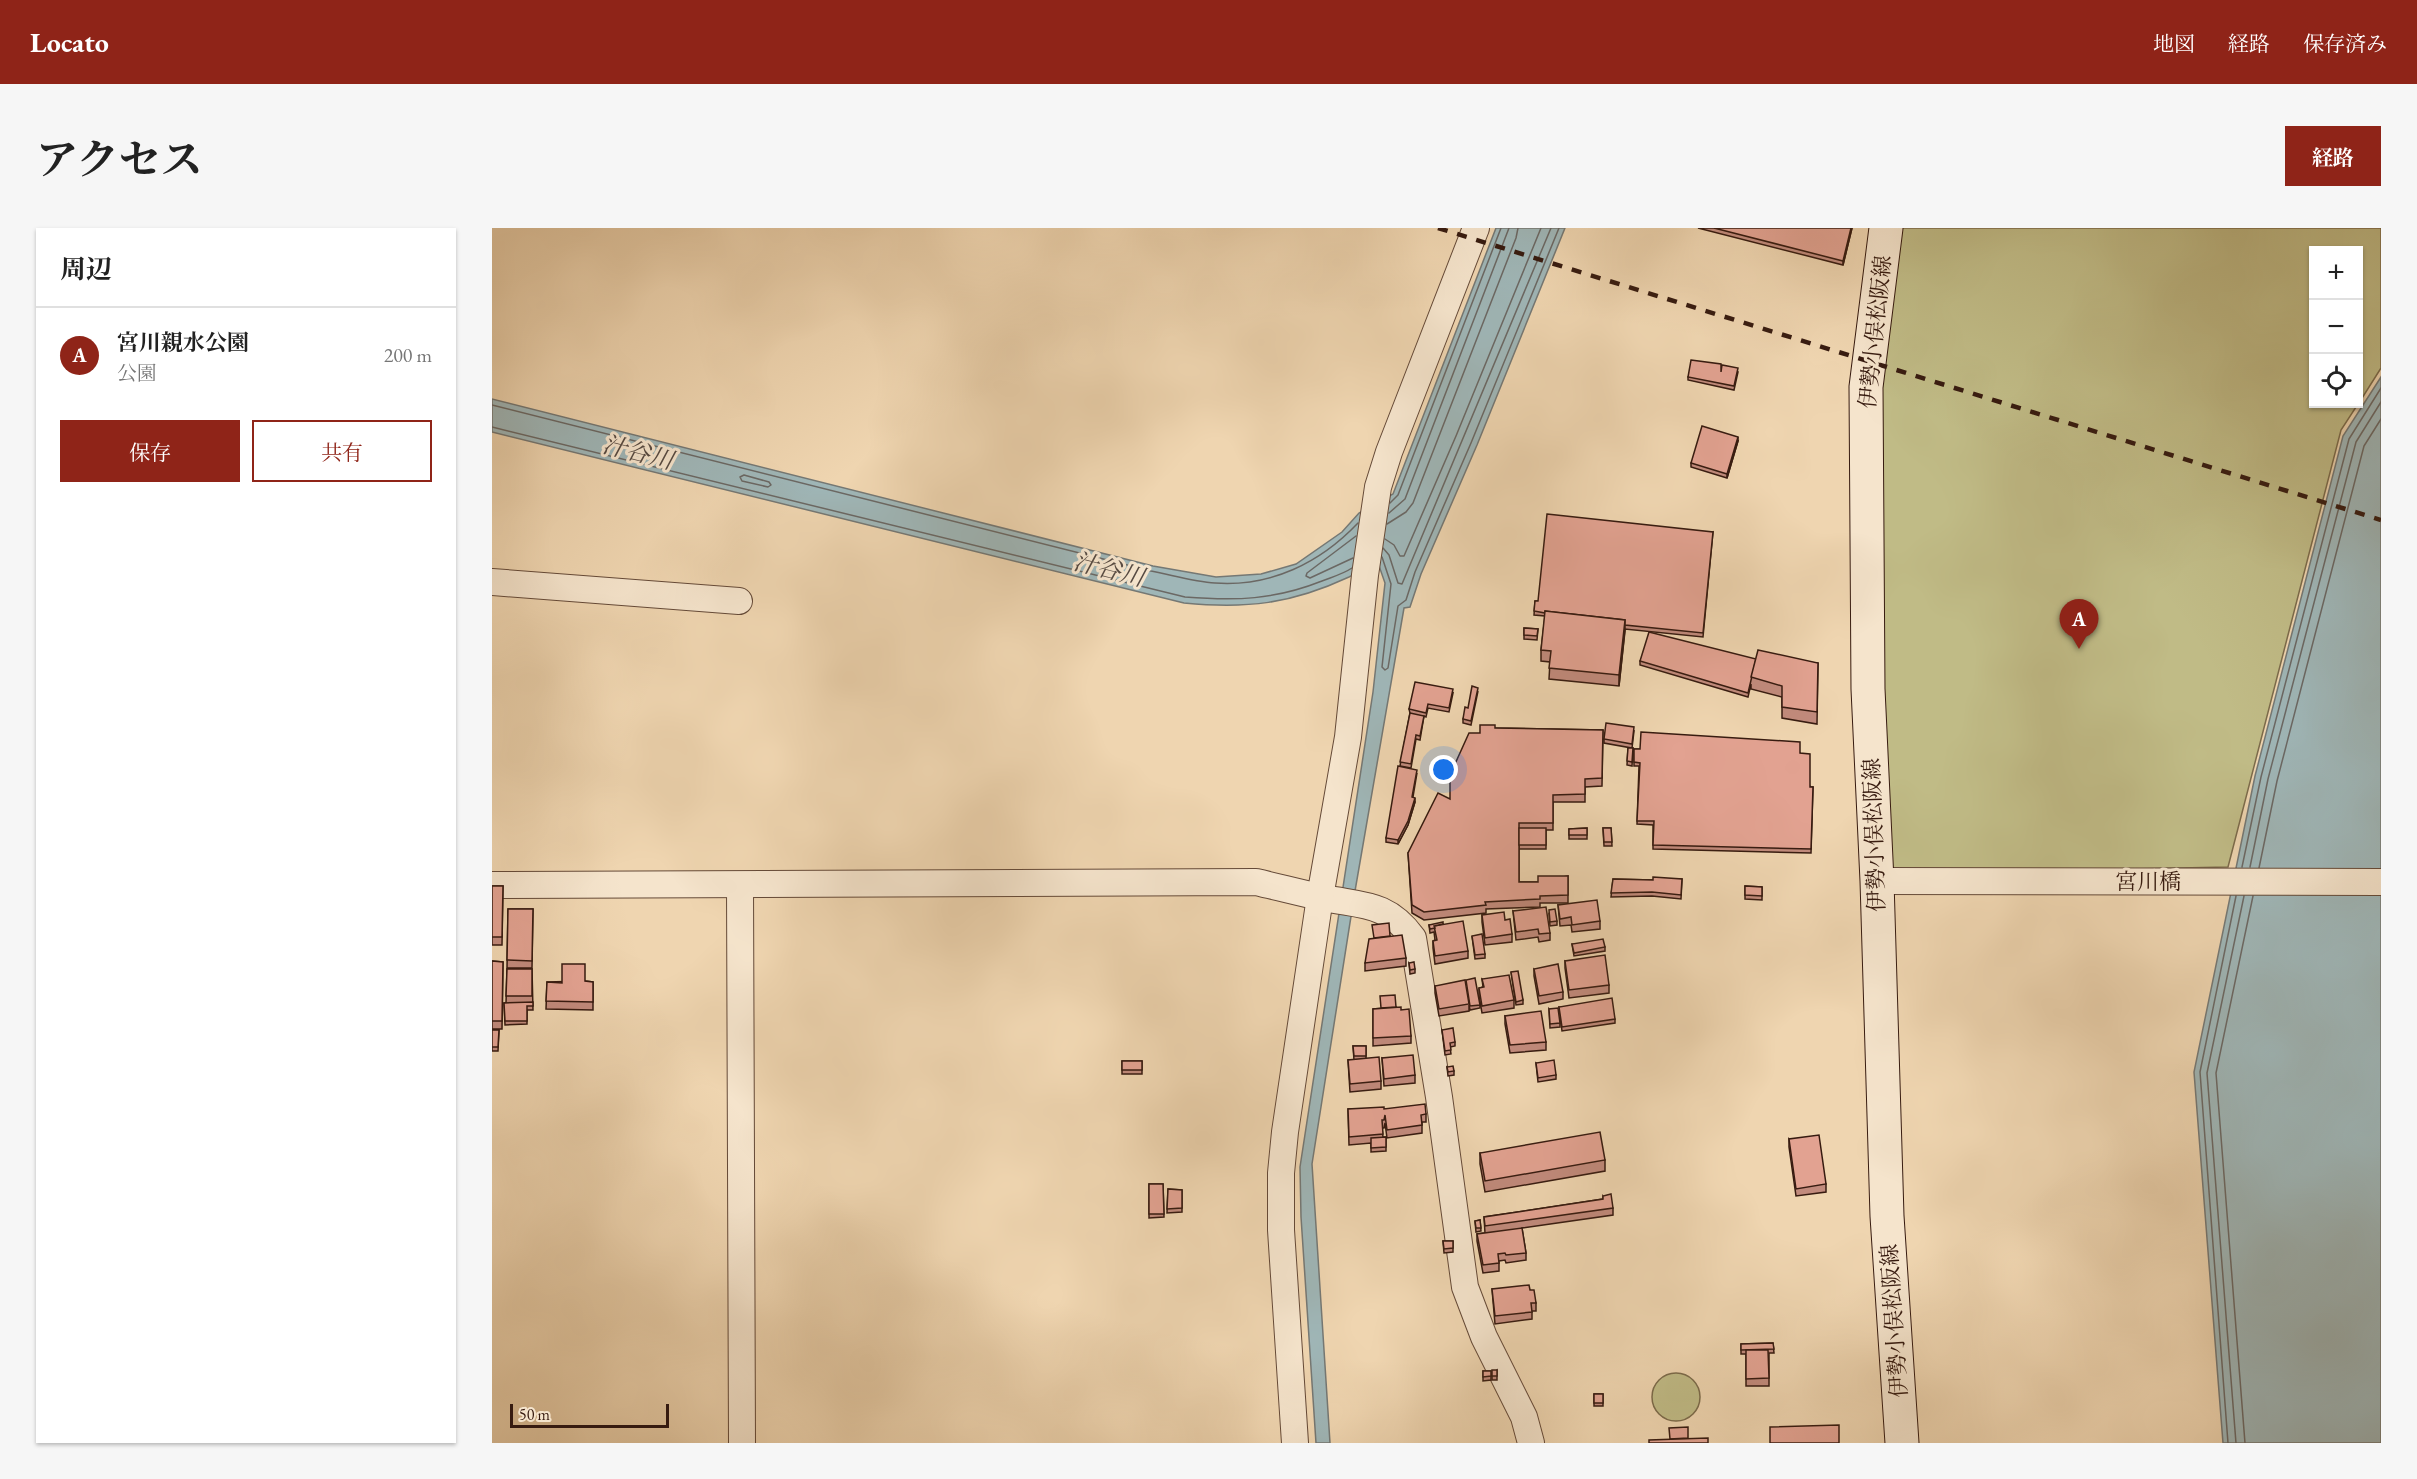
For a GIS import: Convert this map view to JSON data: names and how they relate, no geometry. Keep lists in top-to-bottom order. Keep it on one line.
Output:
{"streets":{"main road":["伊勢小俣松阪線"],"street":["宮川橋"]},"crossings":[["伊勢小俣松阪線","宮川橋"]],"water":["汁谷川"],"scale_bar":"50 m","page":{"header":"Locato","nav":["地図","経路","保存済み"],"title":"アクセス","buttons":["経路",["保存","共有"]],"heading":"周辺","map_buttons":["+","−"],"list":[{"mark":"A","name":"宮川親水公園","note":"公園","value":"200 m"}],"pins":"A","scale":"50 m"}}
